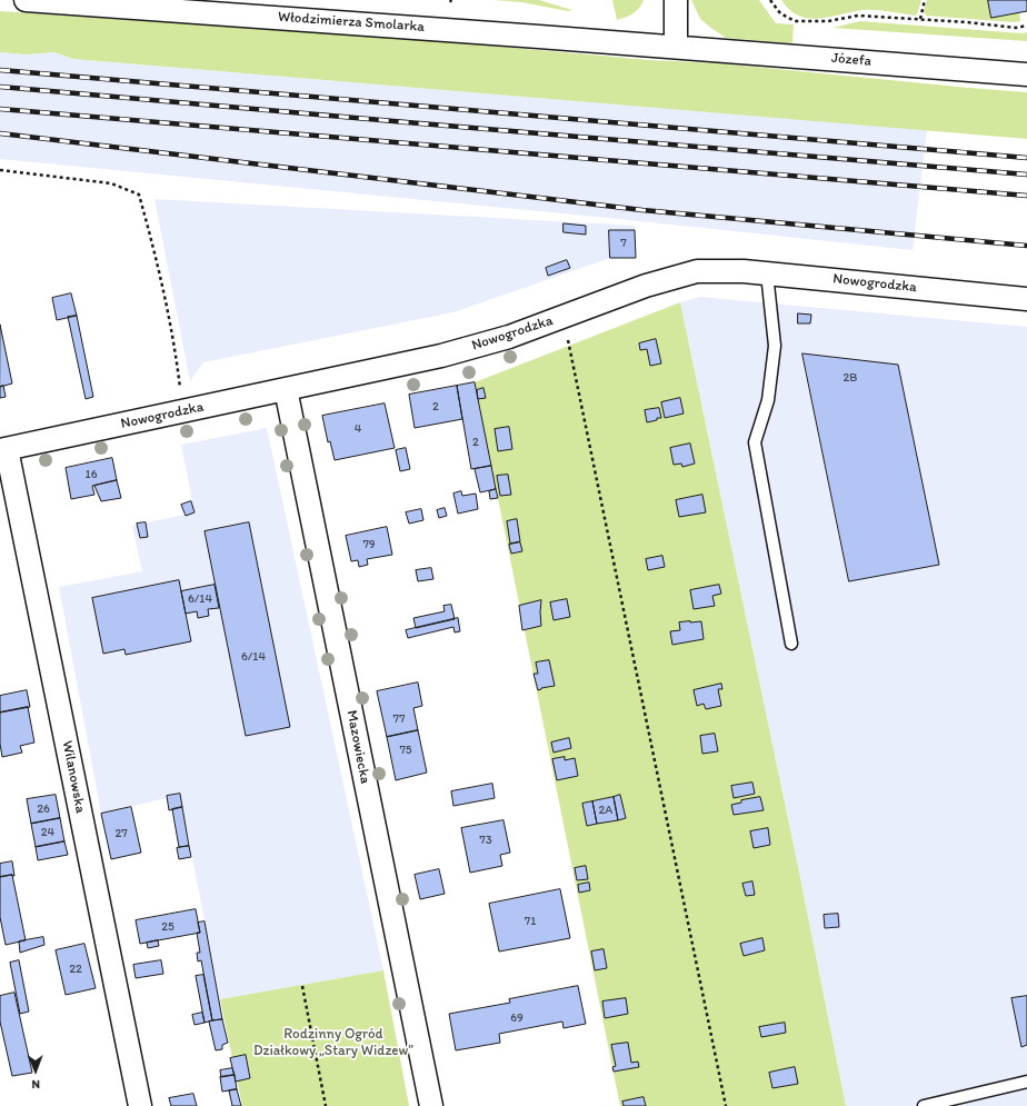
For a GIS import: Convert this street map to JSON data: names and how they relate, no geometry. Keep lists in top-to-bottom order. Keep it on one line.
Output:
{"streets":{"street":["Włodzimierza Smolarka","Józefa","Nowogrodzka","Mazowiecka","Wilanowska"]},"crossings":[["Włodzimierza Smolarka","Józefa"],["Nowogrodzka","Mazowiecka"],["Nowogrodzka","Wilanowska"]],"parks":["Rodzinny Ogród Działkowy „Stary Widzew”"],"house_numbers":["7","2B","2","4","2","16","79","6/14","6/14","77","75","26","2A","24","27","73","71","25","22","69"],"north":"bottom"}
